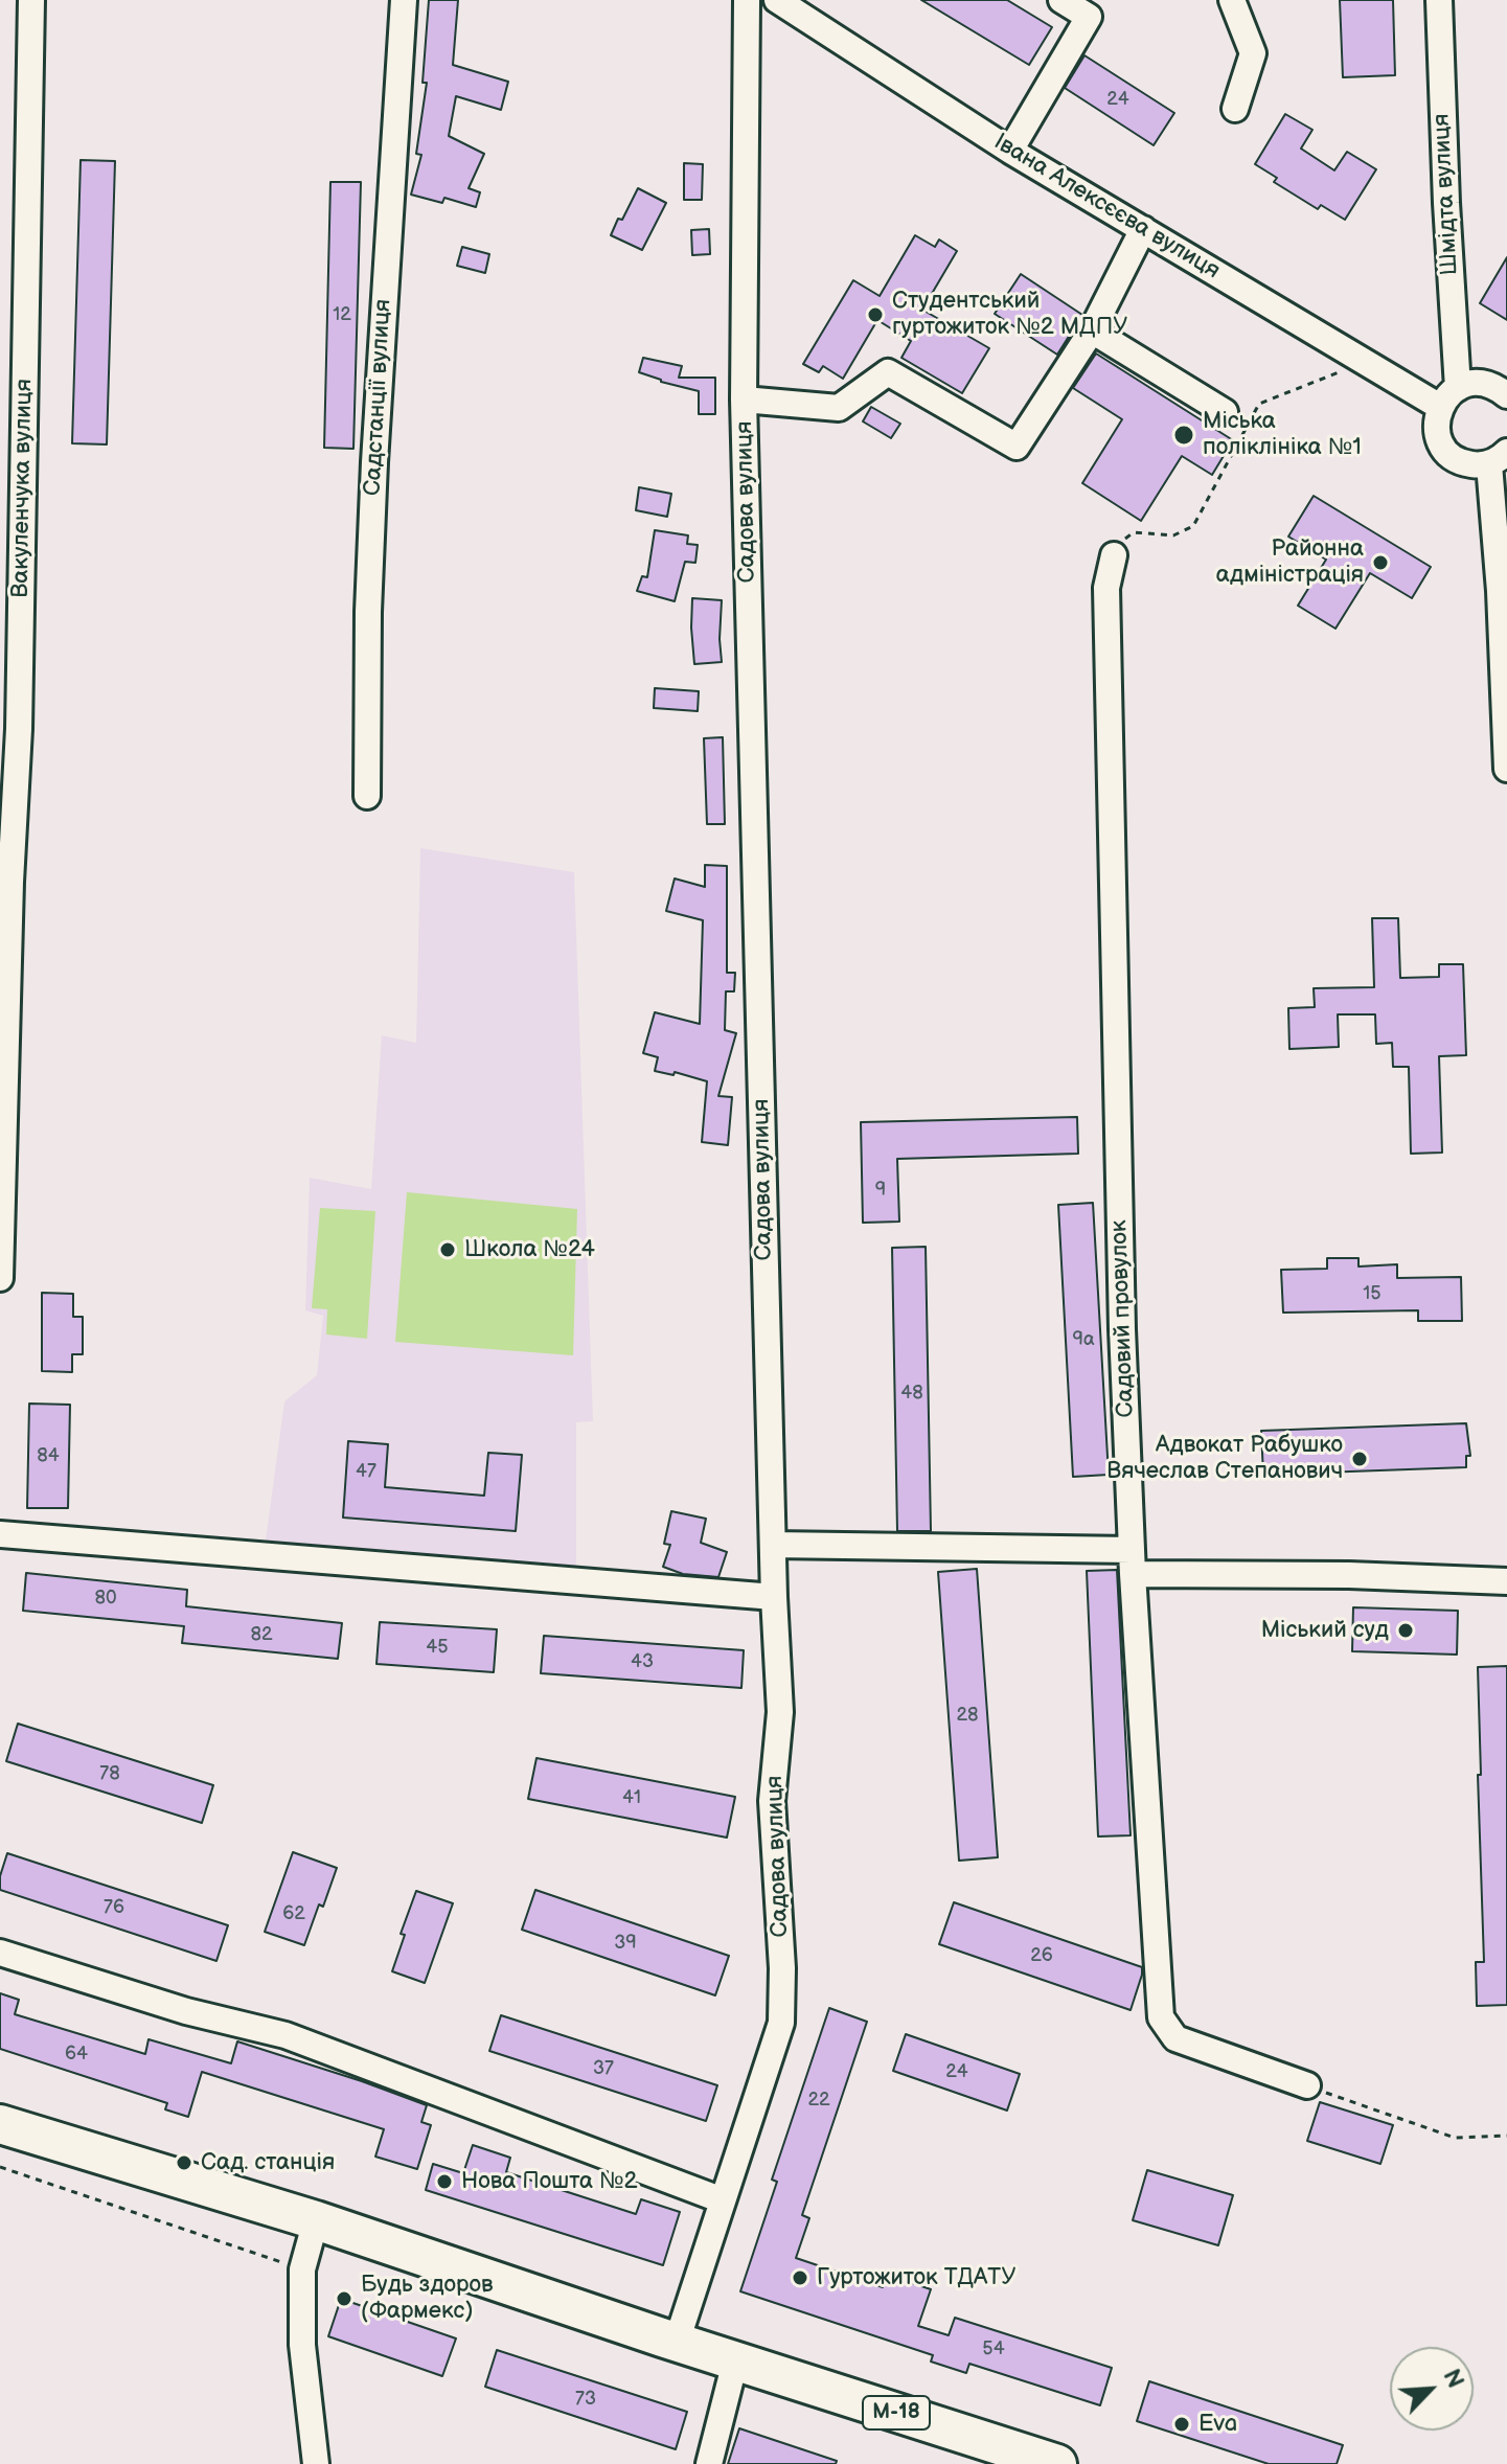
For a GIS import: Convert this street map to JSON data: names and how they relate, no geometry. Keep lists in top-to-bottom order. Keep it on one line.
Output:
{"streets":{"highway":["М-18"],"street":["Шмідта вулиця","Івана Алексєєва вулиця","Садстанції вулиця","Вакуленчука вулиця","Садова вулиця","Садовий провулок"]},"crossings":[["Садова вулиця","М-18"]],"places":["Студентський гуртожиток №2 МДПУ","Міська поліклініка №1","Районна адміністрація","Школа №24","Адвокат Рабушко Вячеслав Степанович","Міський суд","Сад. станція","Нова Пошта №2","Гуртожиток ТДАТУ","Будь здоров (Фармекс)","Eva"],"house_numbers":["24","12","9","15","9а","48","84","47","80","82","45","43","28","78","41","76","62","39","26","64","37","24","22","54","73"],"north":"top right"}
